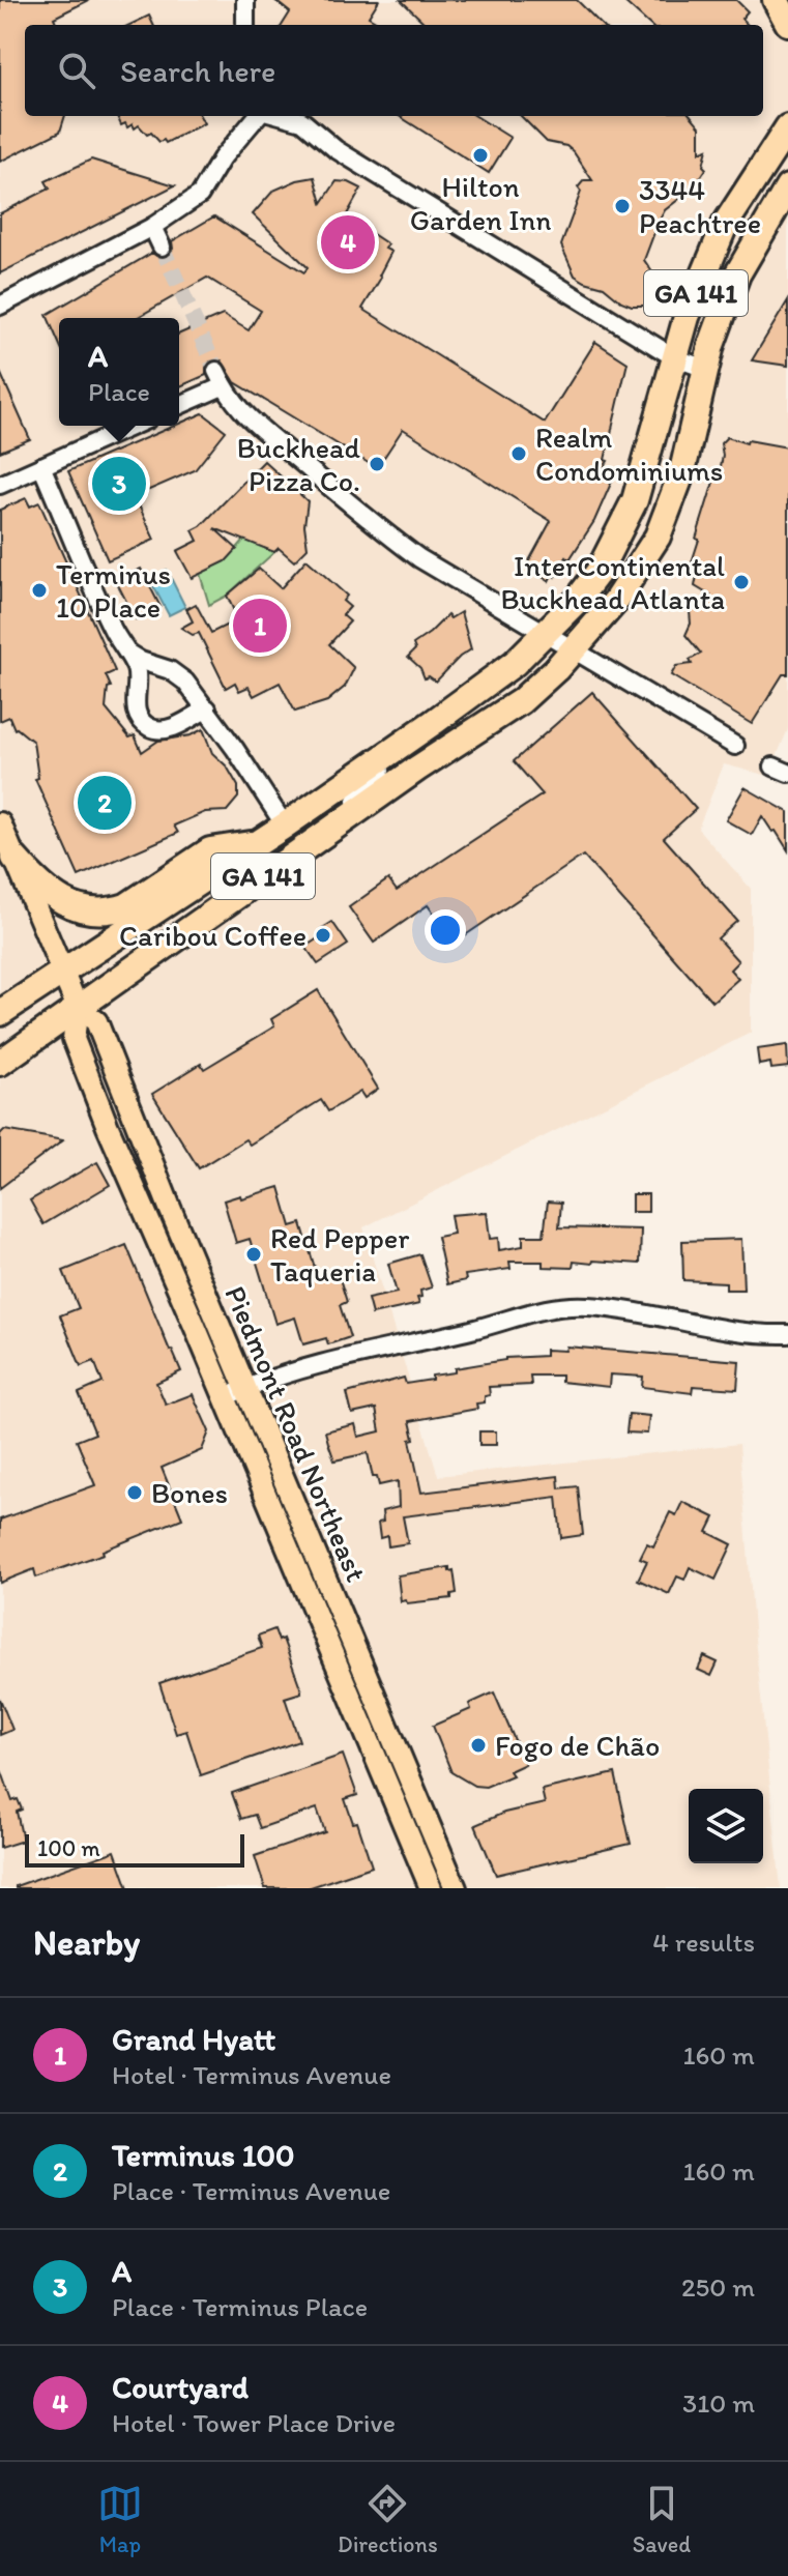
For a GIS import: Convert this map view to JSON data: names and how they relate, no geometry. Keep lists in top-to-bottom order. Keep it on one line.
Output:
{"streets":{"highway":["GA 141"],"main road":["Piedmont Road Northeast"]},"crossings":[["GA 141","Piedmont Road Northeast"]],"places":["Hilton Garden Inn","3344 Peachtree","Realm Condominiums","Buckhead Pizza Co.","InterContinental Buckhead Atlanta","Terminus 10 Place","Caribou Coffee","Red Pepper Taqueria","Bones","Fogo de Chão"],"scale_bar":"100 m","page":{"search":"Search here","pins":["4","3","1","2"],"popup":["A","Place"],"scale":"100 m","heading":["Nearby","4 results"],"list":[{"mark":"1","name":"Grand Hyatt","note":"Hotel · Terminus Avenue","value":"160 m"},{"mark":"2","name":"Terminus 100","note":"Place · Terminus Avenue","value":"160 m"},{"mark":"3","name":"A","note":"Place · Terminus Place","value":"250 m"},{"mark":"4","name":"Courtyard","note":"Hotel · Tower Place Drive","value":"310 m"}],"nav":["Map","Directions","Saved"]}}
